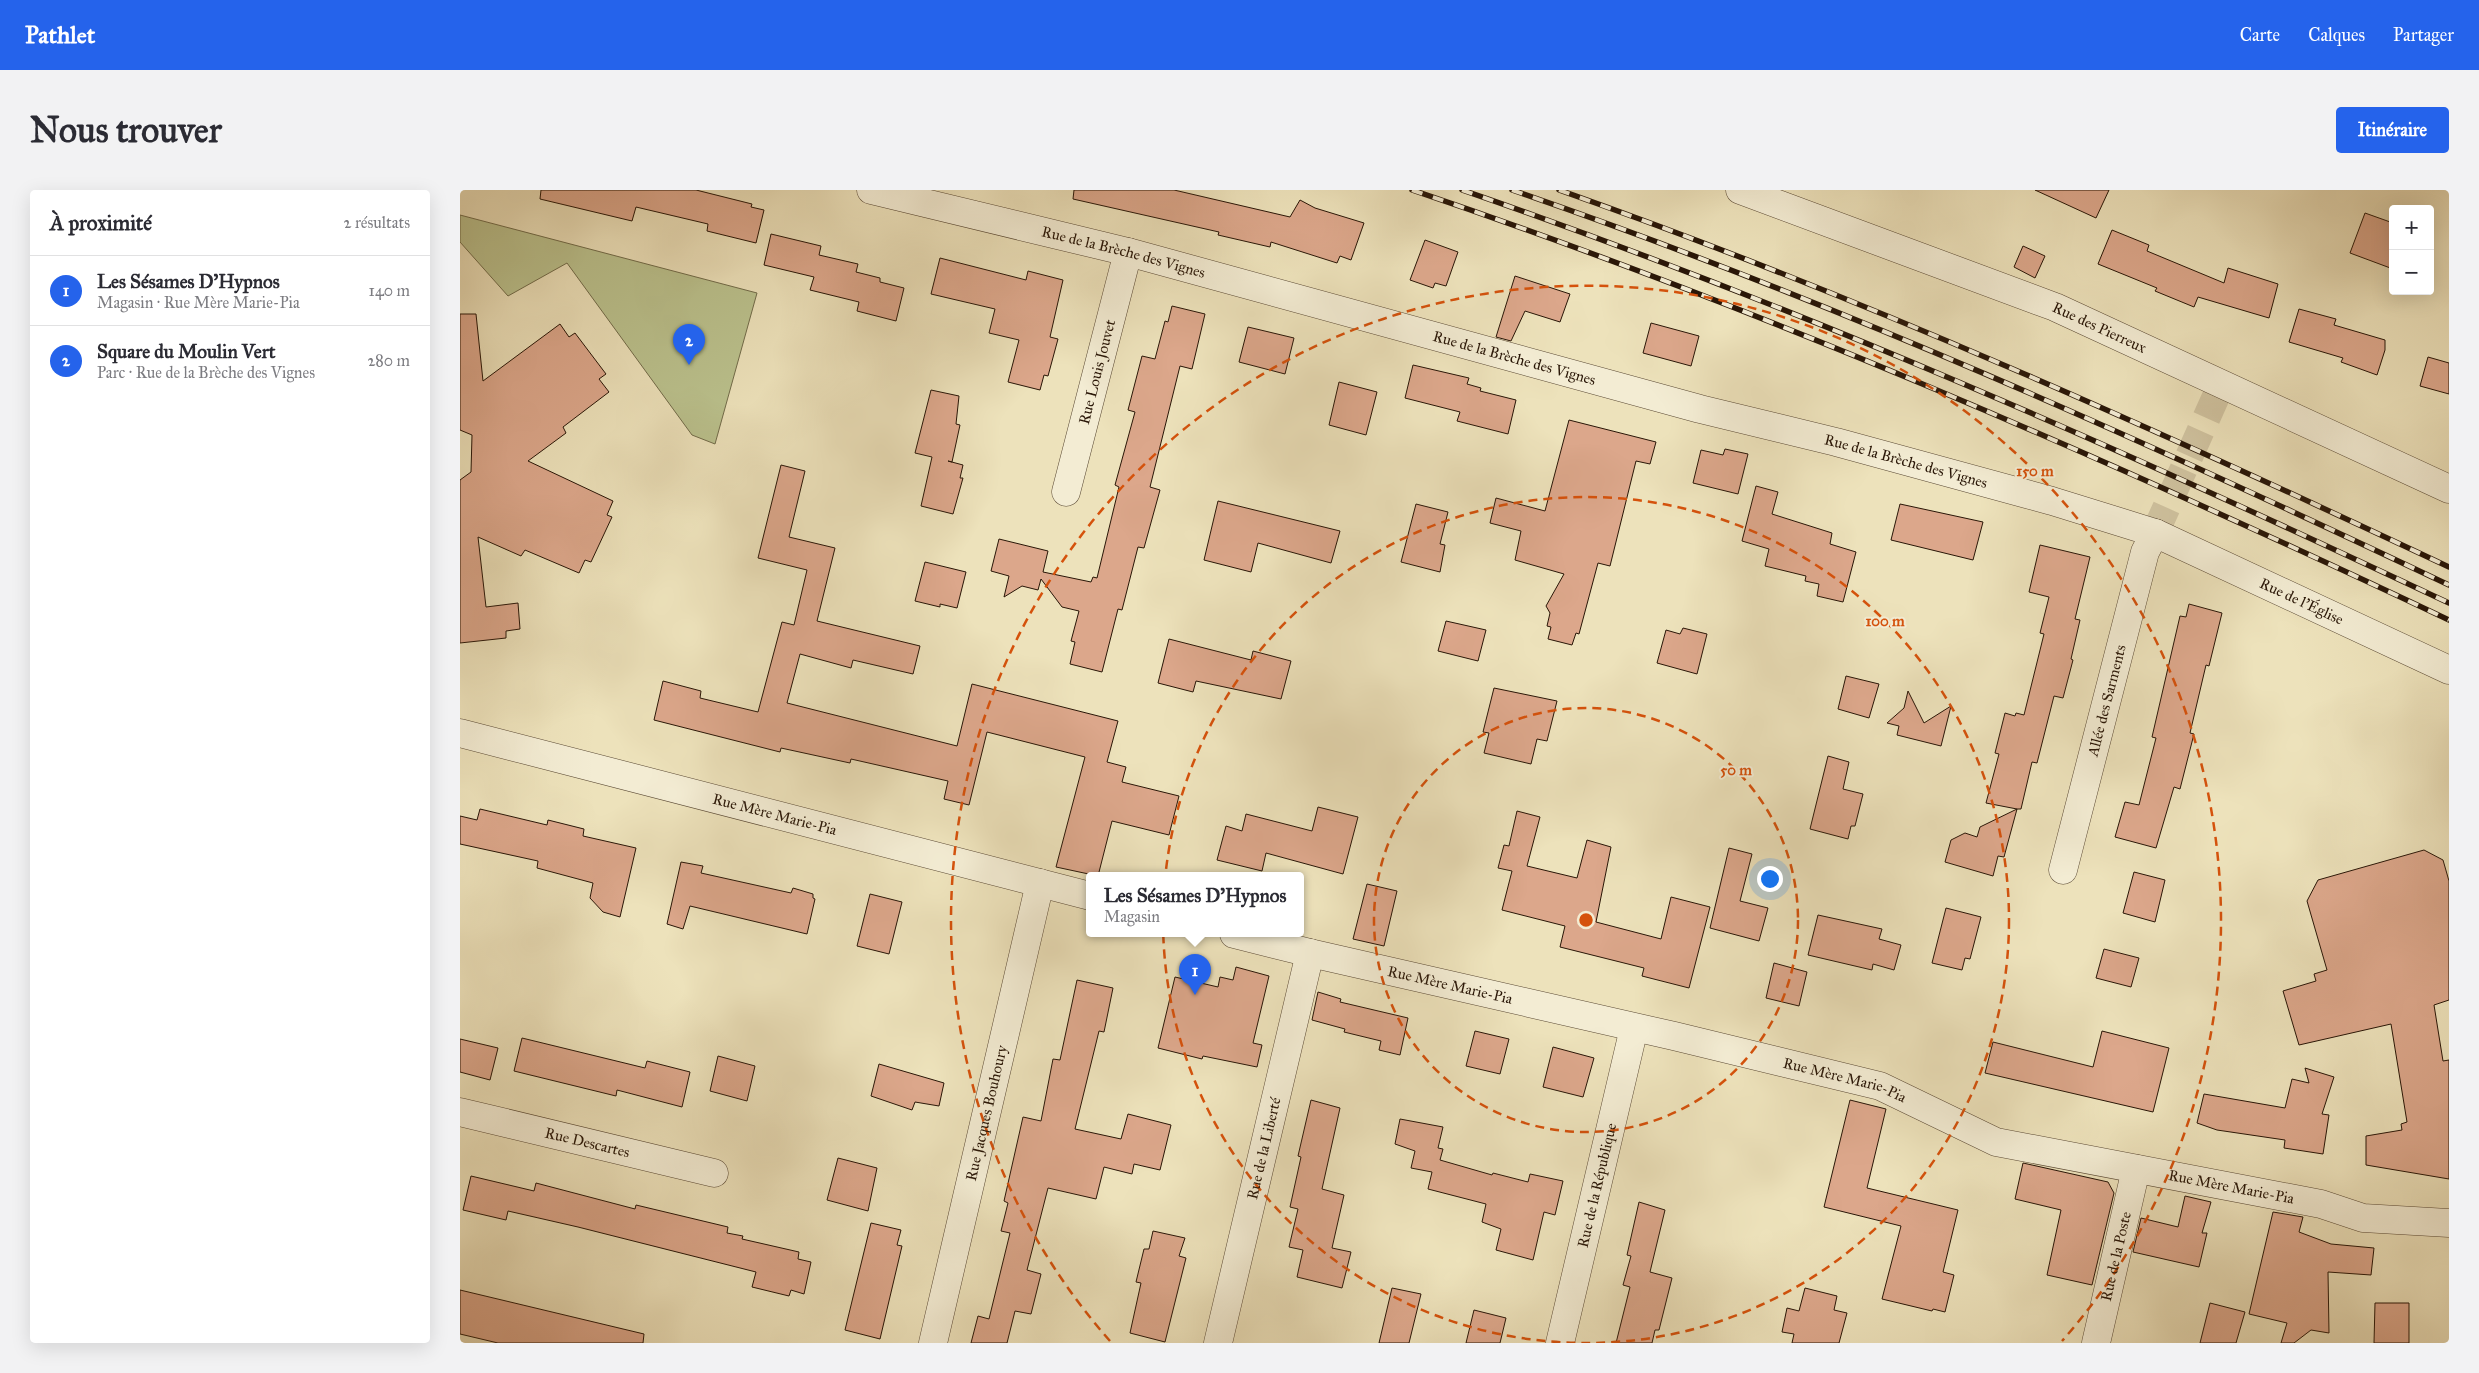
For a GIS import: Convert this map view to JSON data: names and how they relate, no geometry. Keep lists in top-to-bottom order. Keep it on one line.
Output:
{"streets":{"street":["Rue de la Brèche des Vignes","Rue des Pierreux","Rue Louis Jouvet","Rue de l'Église","Allée des Sarments","Rue Mère Marie-Pia","Rue Jacques Bouhoury","Rue Descartes","Rue de la Liberté","Rue de la République","Rue de la Poste"]},"crossings":[["Rue de la Brèche des Vignes","Rue Louis Jouvet"],["Rue de la Brèche des Vignes","Rue de l'Église"],["Rue de la Brèche des Vignes","Allée des Sarments"],["Rue de l'Église","Allée des Sarments"],["Rue Mère Marie-Pia","Rue Jacques Bouhoury"],["Rue Mère Marie-Pia","Rue de la Liberté"],["Rue Mère Marie-Pia","Rue de la République"],["Rue Mère Marie-Pia","Rue de la Poste"]],"page":{"header":"Pathlet","nav":["Carte","Calques","Partager"],"buttons":"Itinéraire","title":"Nous trouver","heading":["À proximité","2 résultats"],"map_buttons":["+","−"],"list":[{"mark":"1","name":"Les Sésames D'Hypnos","note":"Magasin · Rue Mère Marie-Pia","value":"140 m"},{"mark":"2","name":"Square du Moulin Vert","note":"Parc · Rue de la Brèche des Vignes","value":"280 m"}],"pins":["2","1"],"popup":["Les Sésames D'Hypnos","Magasin"]},"rings":["150 m","100 m","50 m"]}
